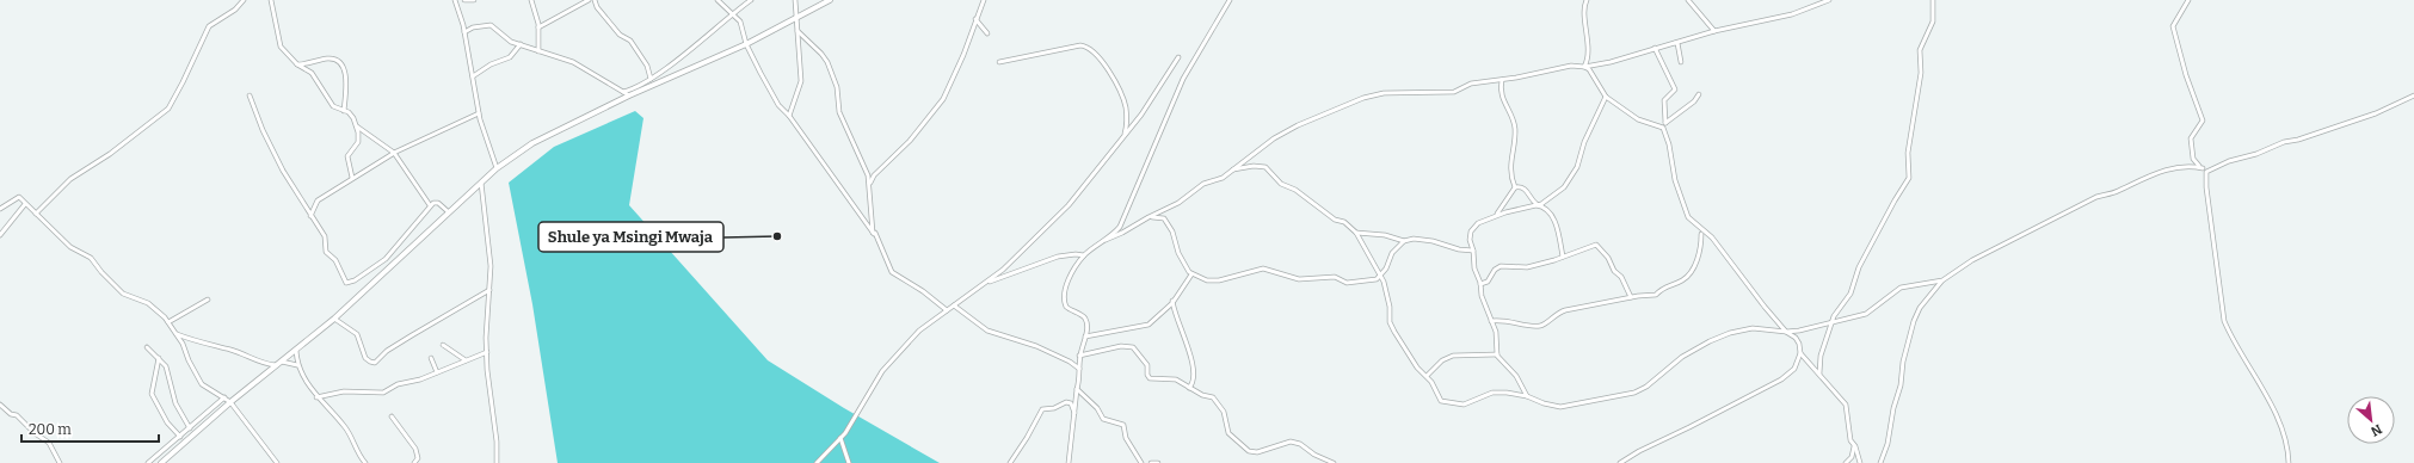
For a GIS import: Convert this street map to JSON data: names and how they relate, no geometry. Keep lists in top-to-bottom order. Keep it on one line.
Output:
{"places":["Shule ya Msingi Mwaja"],"scale_bar":"200 m","north":"bottom right"}
